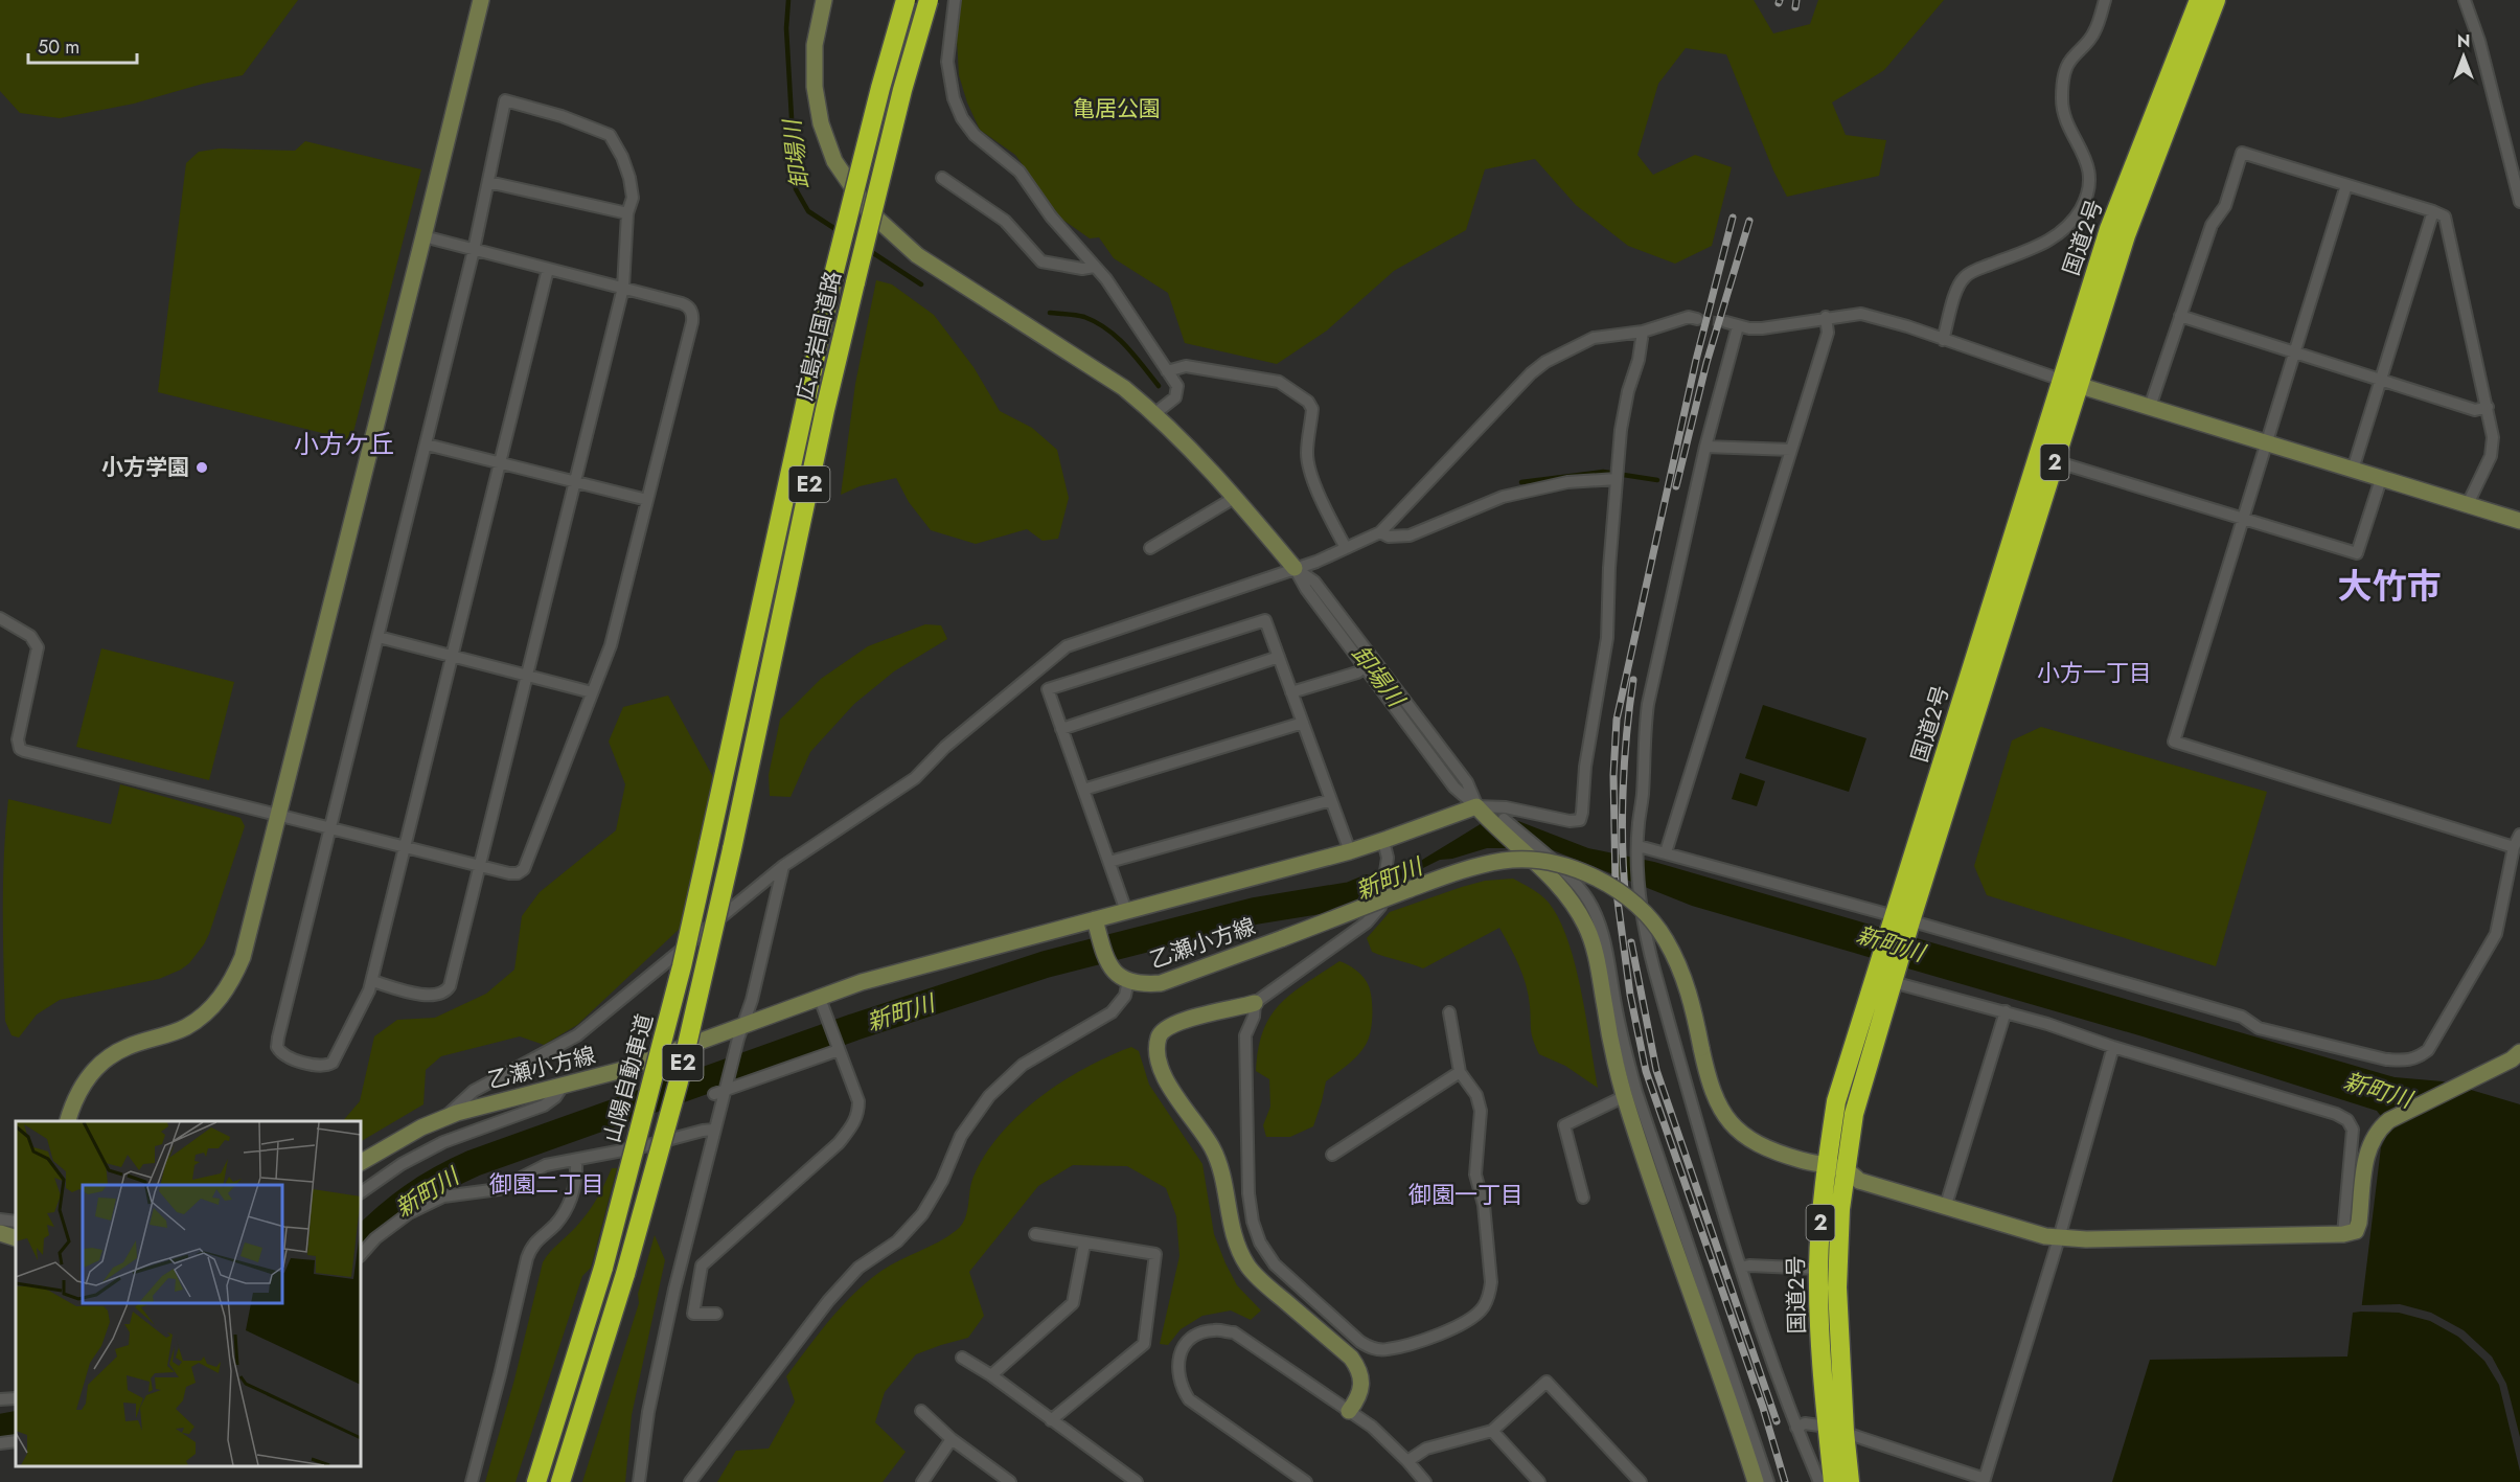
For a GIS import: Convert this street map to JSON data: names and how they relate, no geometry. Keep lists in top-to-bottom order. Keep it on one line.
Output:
{"streets":{"highway":["国道2号","広島岩国道路","2","E2","山陽自動車道"],"street":["乙瀬小方線"]},"crossings":[["国道2号","乙瀬小方線"],["広島岩国道路","山陽自動車道"]],"districts":["小方ケ丘","大竹市","小方一丁目","御園二丁目","御園一丁目"],"water":["卸場川","新町川"],"parks":["亀居公園"],"places":["小方学園"],"scale_bar":"50 m","north":"top"}
